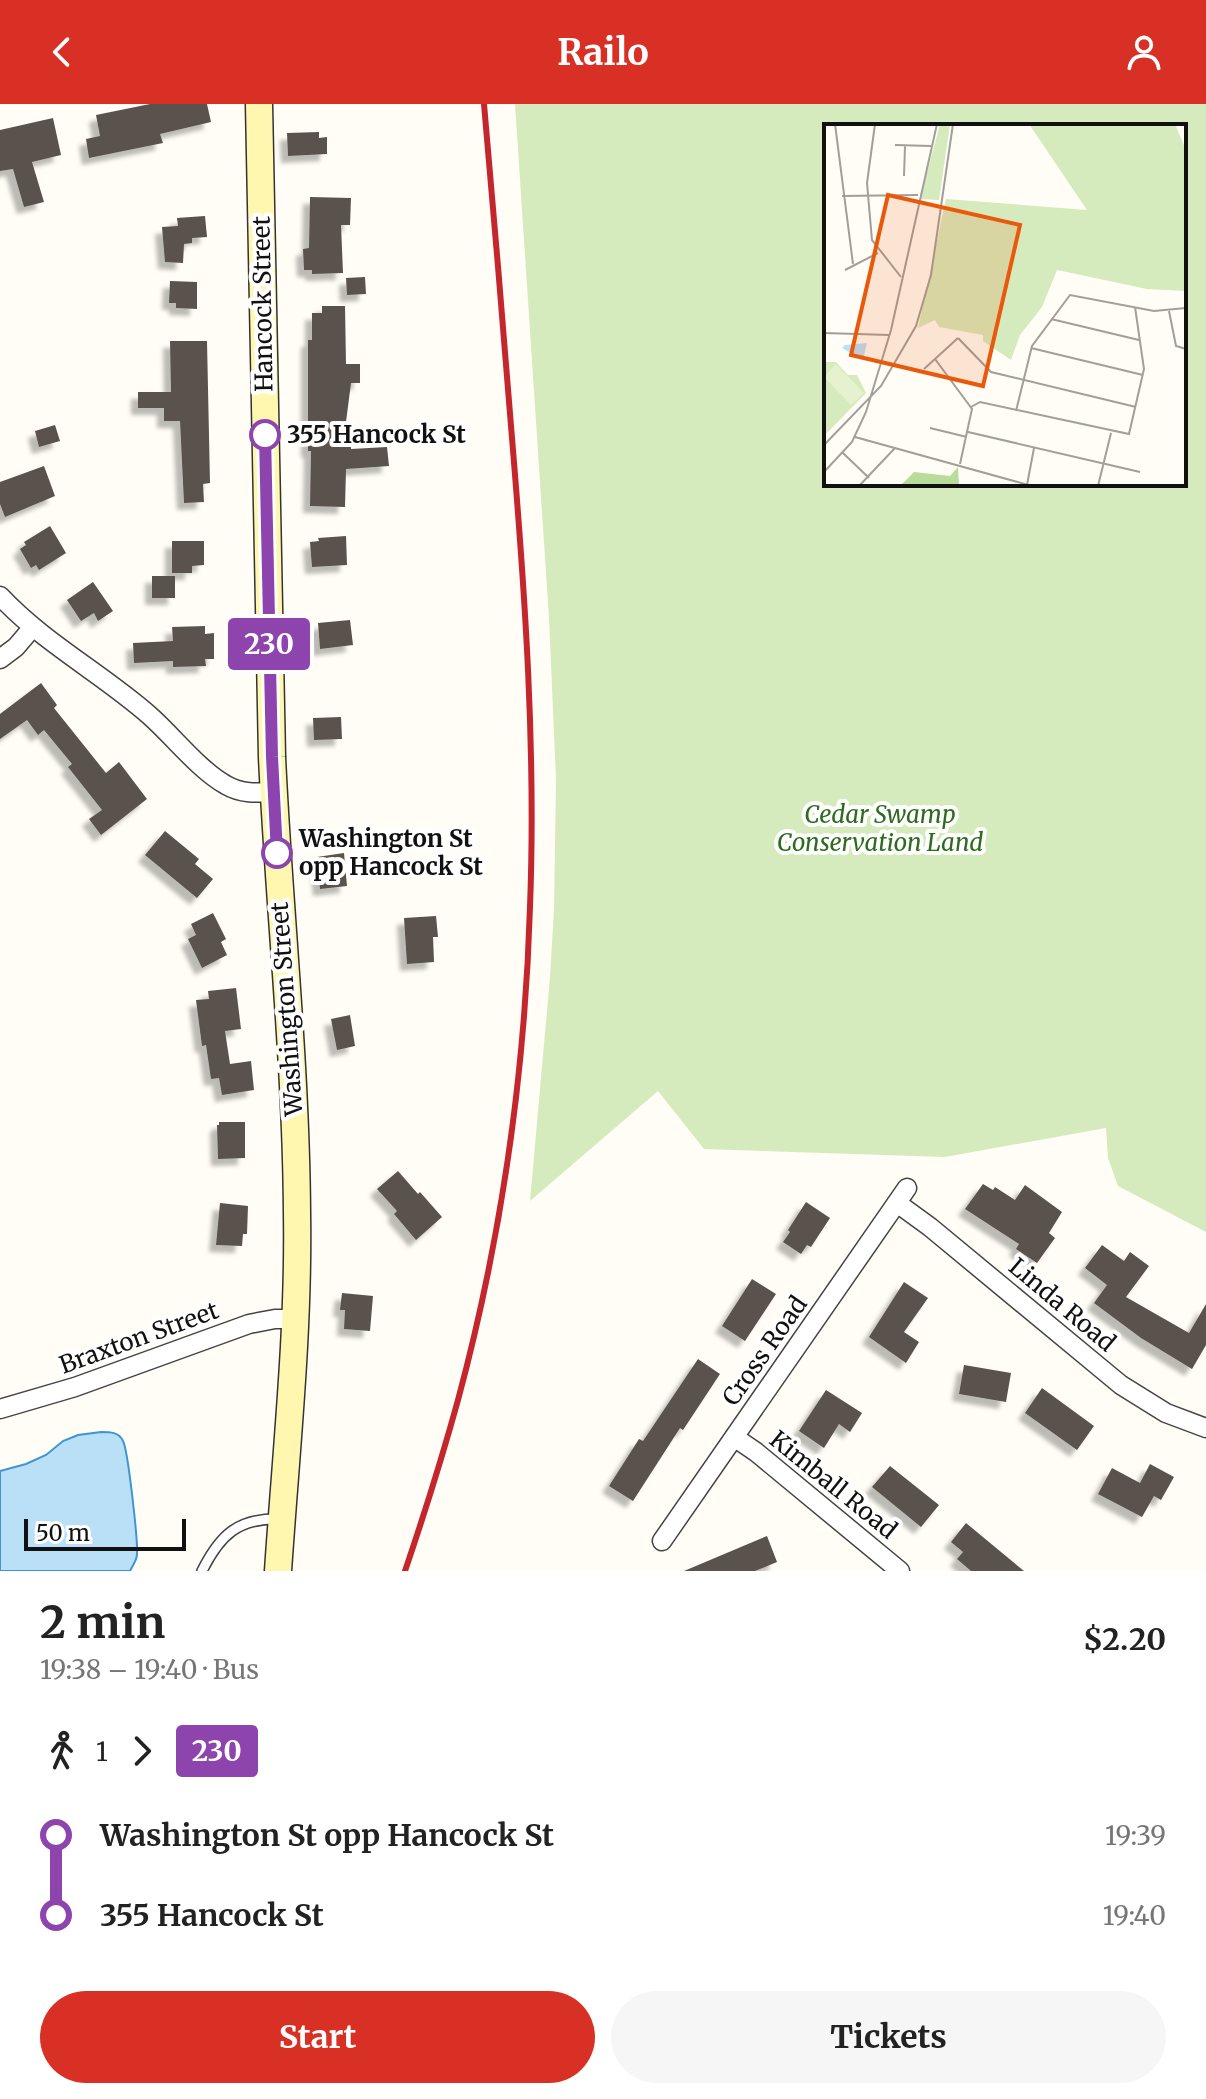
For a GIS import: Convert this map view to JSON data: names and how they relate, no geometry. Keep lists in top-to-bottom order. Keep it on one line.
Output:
{"streets":{"main road":["Hancock Street","Washington Street"],"street":["Linda Road","Braxton Street","Cross Road","Kimball Road"]},"crossings":[["Hancock Street","Washington Street"],["Washington Street","Braxton Street"],["Linda Road","Cross Road"],["Cross Road","Kimball Road"]],"parks":["Cedar Swamp Conservation Land"],"places":["355 Hancock St","Washington St opp Hancock St"],"lines":["bus line 230"],"scale_bar":"50 m","page":{"header":"Railo","on_map":"230","scale":"50 m","heading":["2 min","19:38 – 19:40 · Bus","$2.20"],"legs":["1","230"],"list":[{"name":"Washington St opp Hancock St","value":"19:39"},{"name":"355 Hancock St","value":"19:40"}],"buttons":["Start","Tickets"]}}
